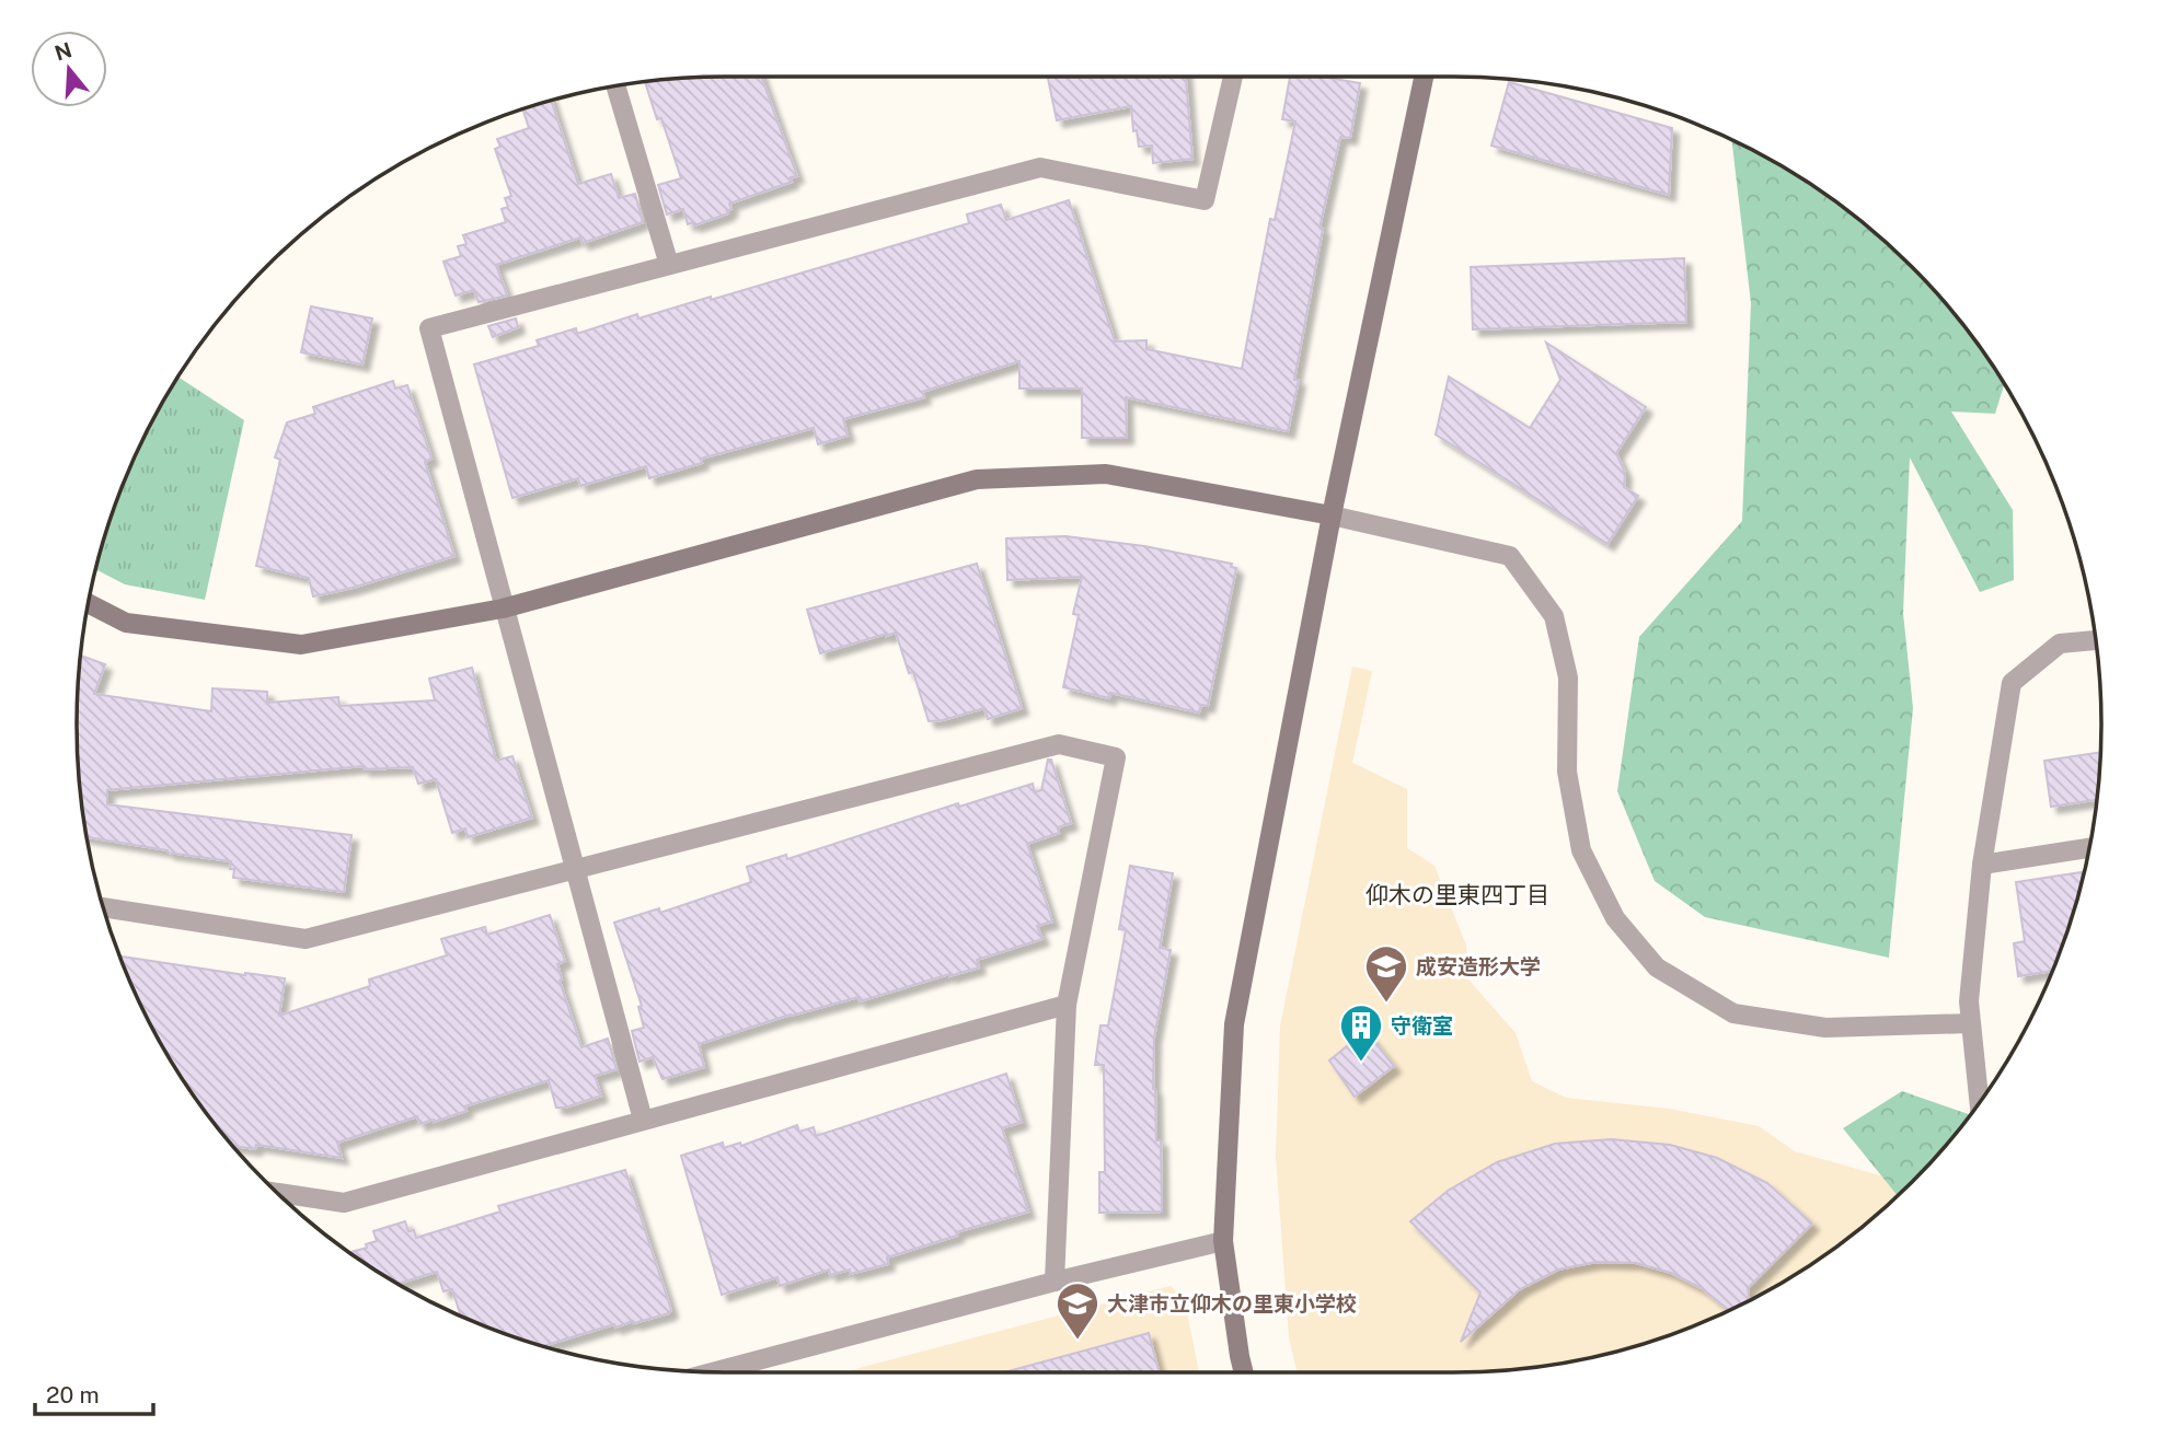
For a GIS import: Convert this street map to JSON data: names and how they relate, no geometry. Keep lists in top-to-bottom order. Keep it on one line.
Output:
{"districts":["仰木の里東四丁目"],"places":{"school or university":["成安造形大学","大津市立仰木の里東小学校"],"building":["守衛室"]},"scale_bar":"20 m","north":"top"}
